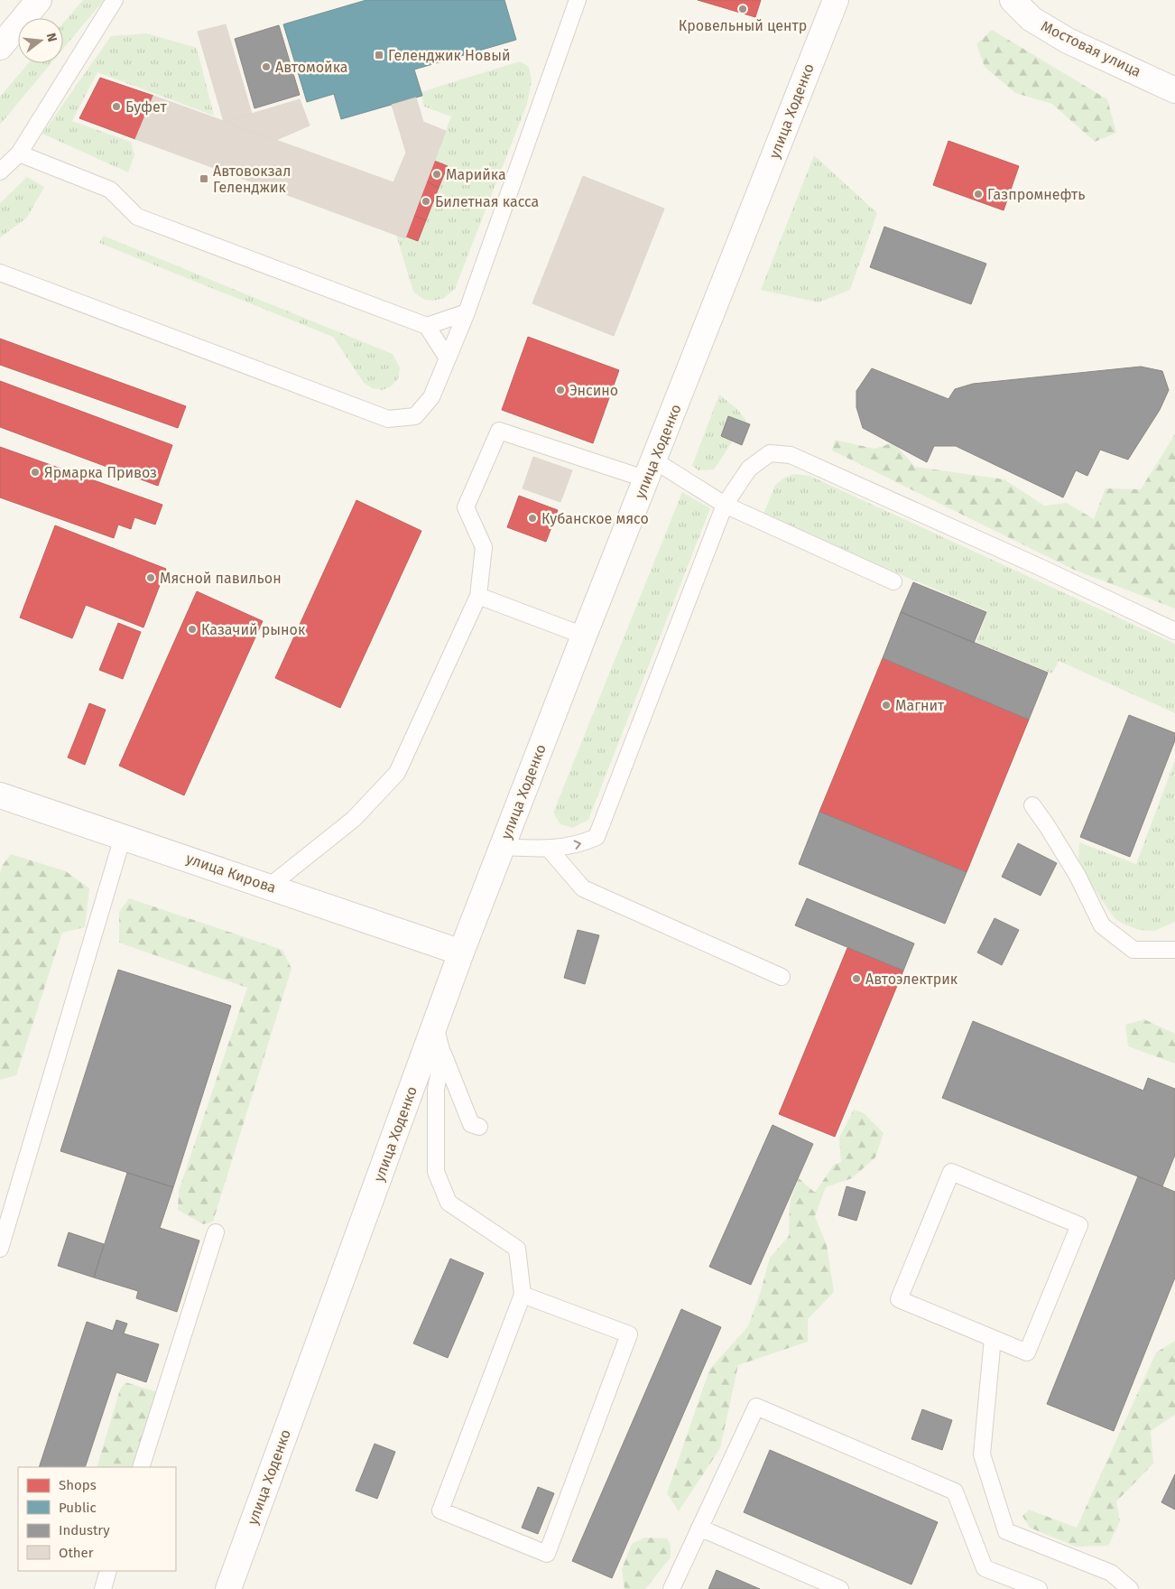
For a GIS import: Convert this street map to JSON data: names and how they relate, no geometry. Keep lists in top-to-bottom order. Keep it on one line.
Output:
{"streets":{"street":["Мостовая улица","улица Ходенко","улица Кирова"]},"crossings":[["улица Ходенко","улица Кирова"]],"places":{"other":["Кровельный центр","Автомойка","Буфет","Марийка","Газпромнефть","Билетная касса","Энсино","Ярмарка Привоз","Кубанское мясо","Мясной павильон","Казачий рынок","Магнит","Автоэлектрик"],"transit":["Геленджик Новый","Автовокзал Геленджик"]},"legend":["Shops","Public","Industry","Other"],"north":"right"}
